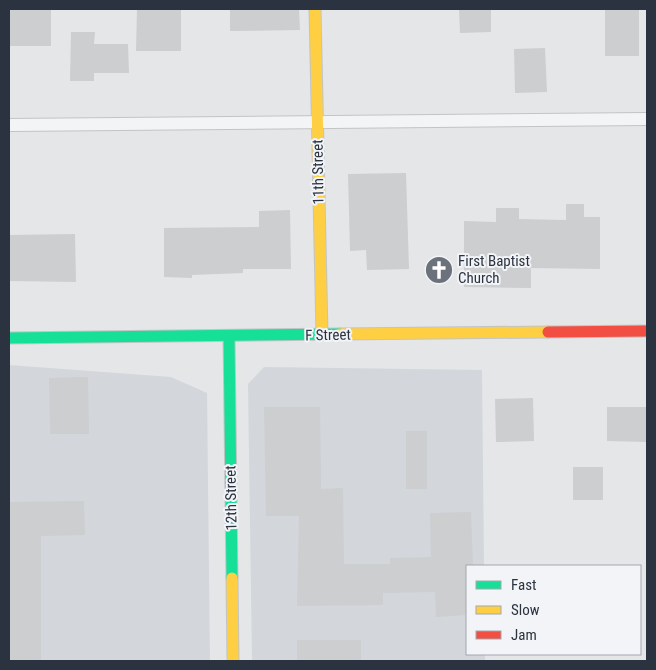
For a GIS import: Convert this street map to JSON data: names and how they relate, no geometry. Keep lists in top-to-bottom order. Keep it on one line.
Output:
{"streets":{"street":["11th Street","F Street","12th Street"]},"crossings":[["11th Street","F Street"],["F Street","12th Street"]],"places":{"church":["First Baptist Church"]},"legend":["Fast","Slow","Jam"]}
